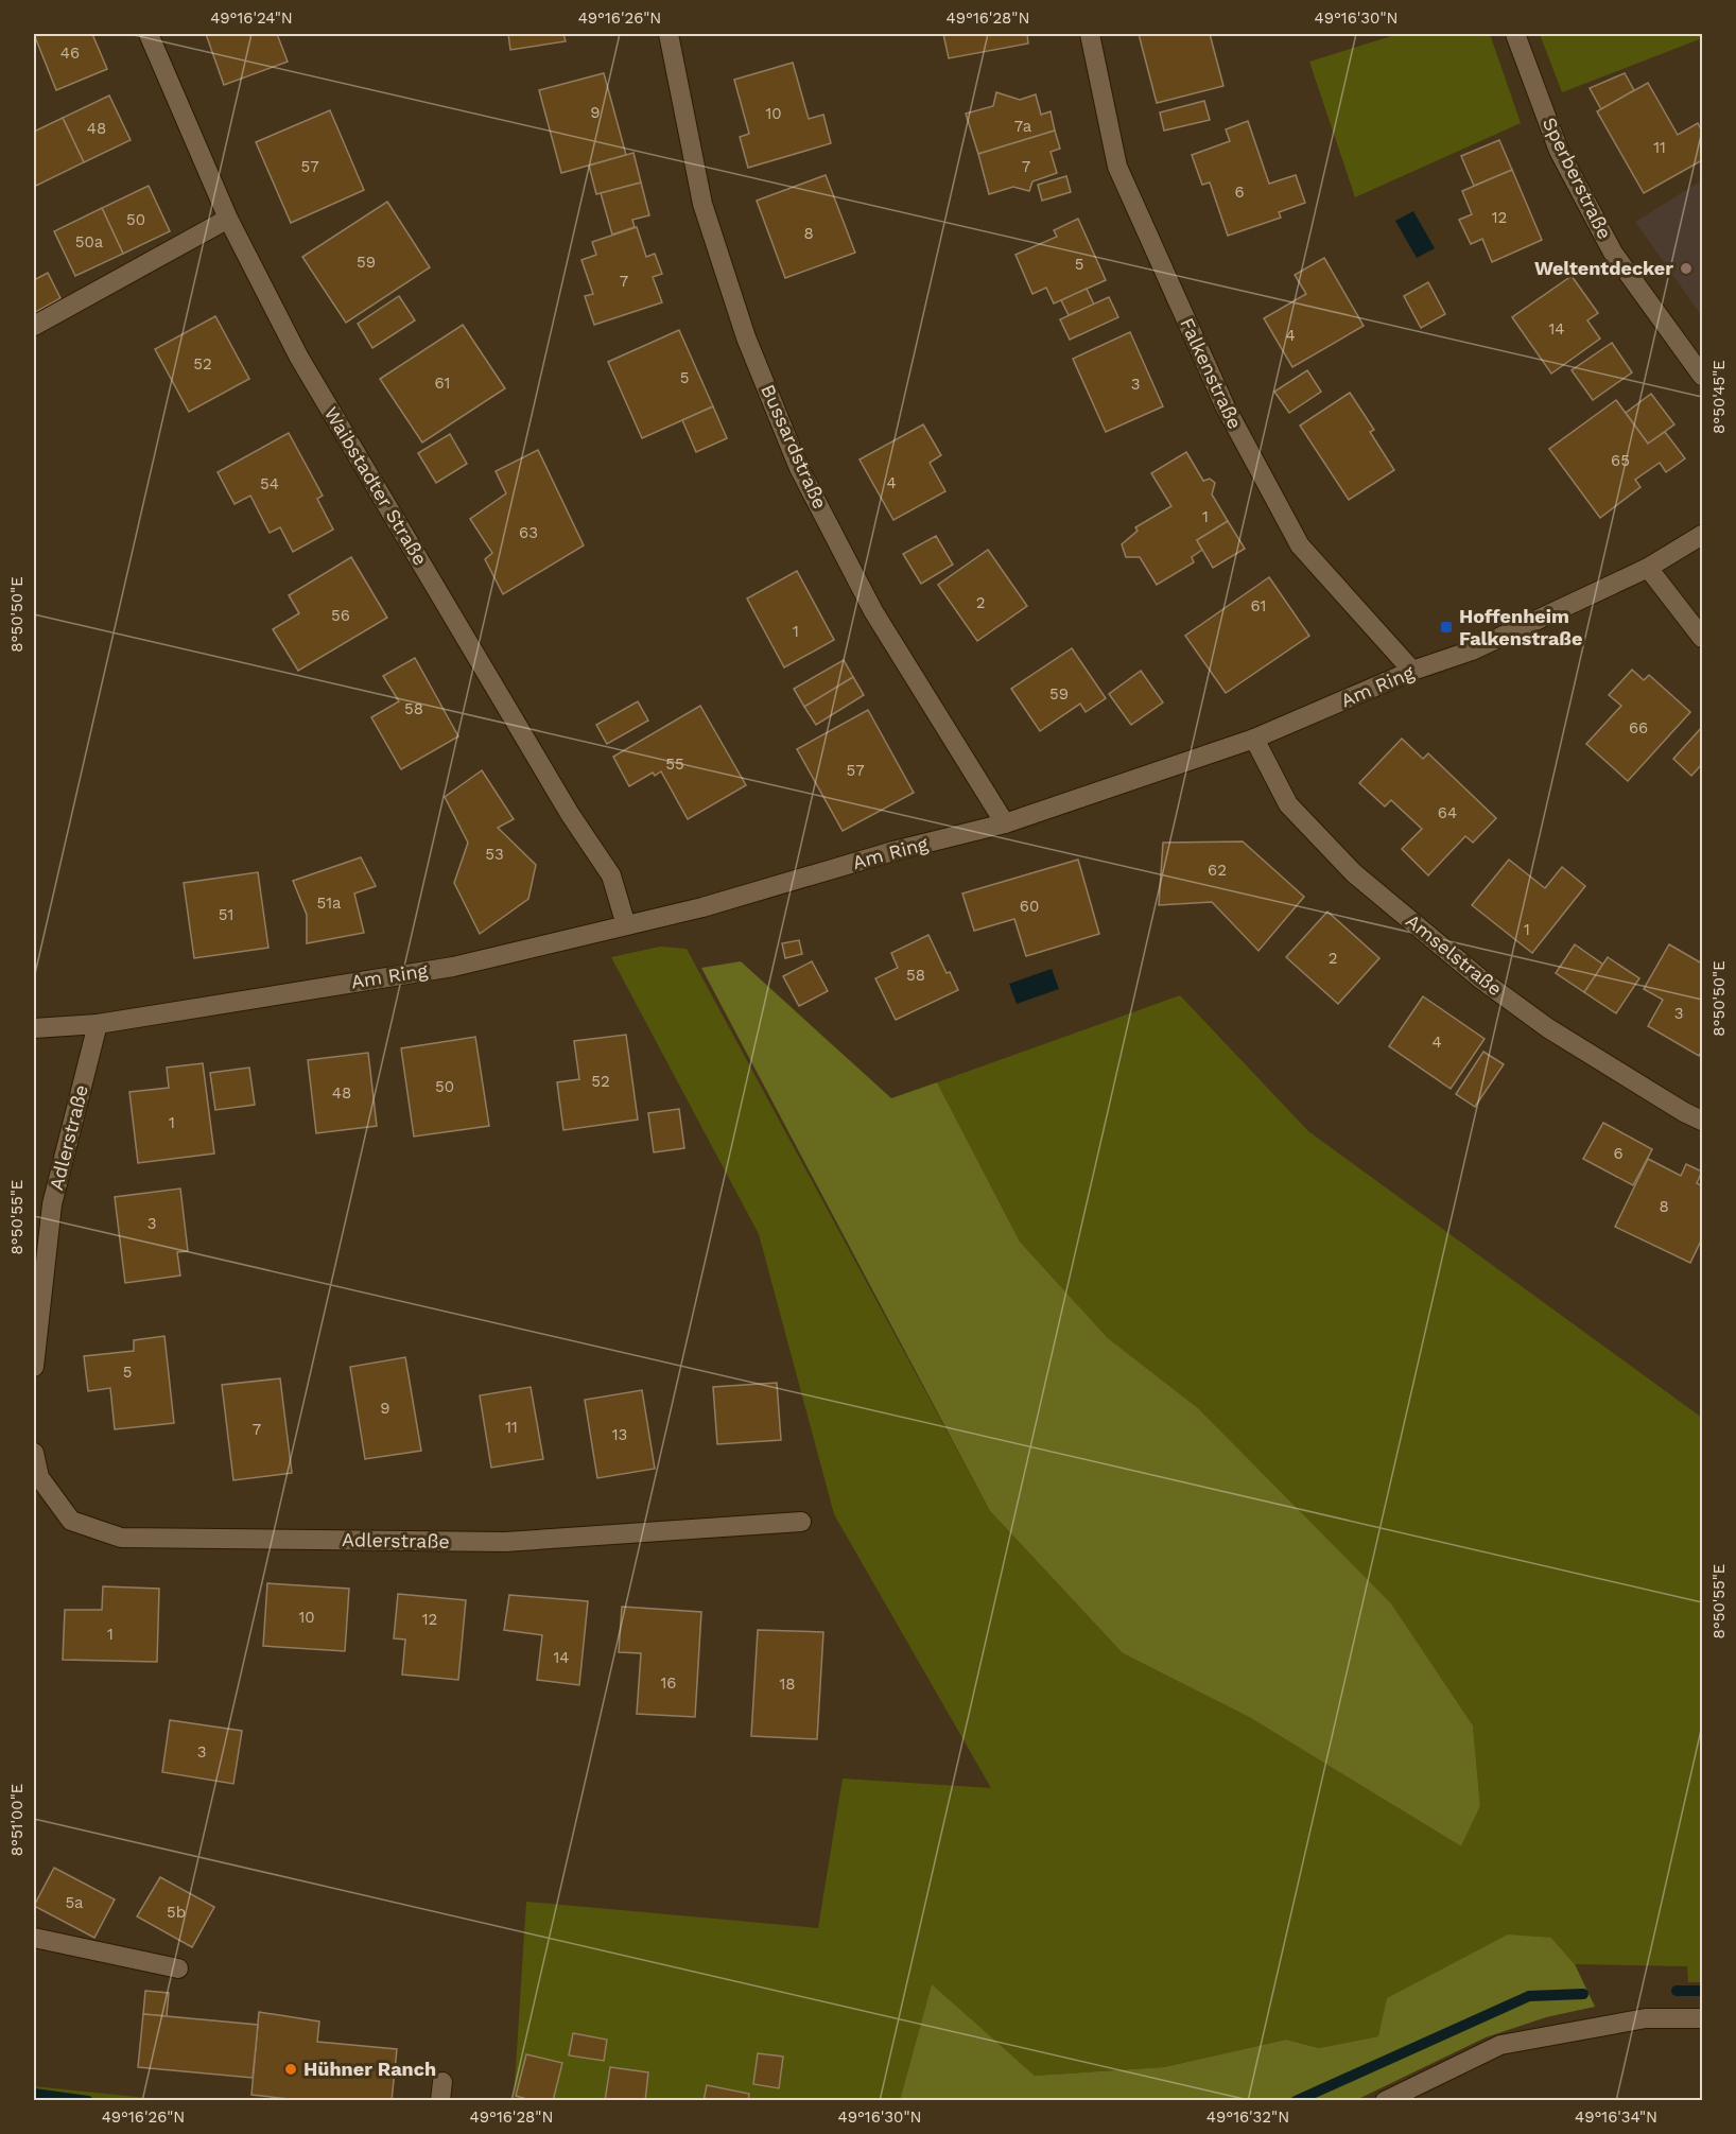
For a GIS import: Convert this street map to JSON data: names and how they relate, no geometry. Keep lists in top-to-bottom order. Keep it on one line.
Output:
{"streets":{"street":["Sperberstraße","Falkenstraße","Bussardstraße","Waibstadter Straße","Am Ring","Amselstraße","Adlerstraße"]},"crossings":[["Falkenstraße","Am Ring"],["Bussardstraße","Am Ring"],["Waibstadter Straße","Am Ring"],["Am Ring","Amselstraße"],["Am Ring","Adlerstraße"]],"places":{"other":["Weltentdecker","Hühner Ranch"],"transit":["Hoffenheim Falkenstraße"]},"house_numbers":["46","9","10","7a","48","11","57","7","6","12","50","8","50a","59","5","7","14","4","52","5","61","3","65","4","54","1","63","2","61","56","1","59","58","66","55","57","64","53","62","51a","60","51","1","2","58","3","4","52","50","48","1","6","8","3","5","9","11","7","13","10","12","1","14","16","18","3","5a","5b"],"coordinates":["49°16'24\"N","49°16'26\"N","49°16'28\"N","49°16'30\"N","8°50'45\"E","8°50'50\"E","8°50'55\"E","8°51'00\"E","49°16'32\"N","49°16'34\"N"]}
